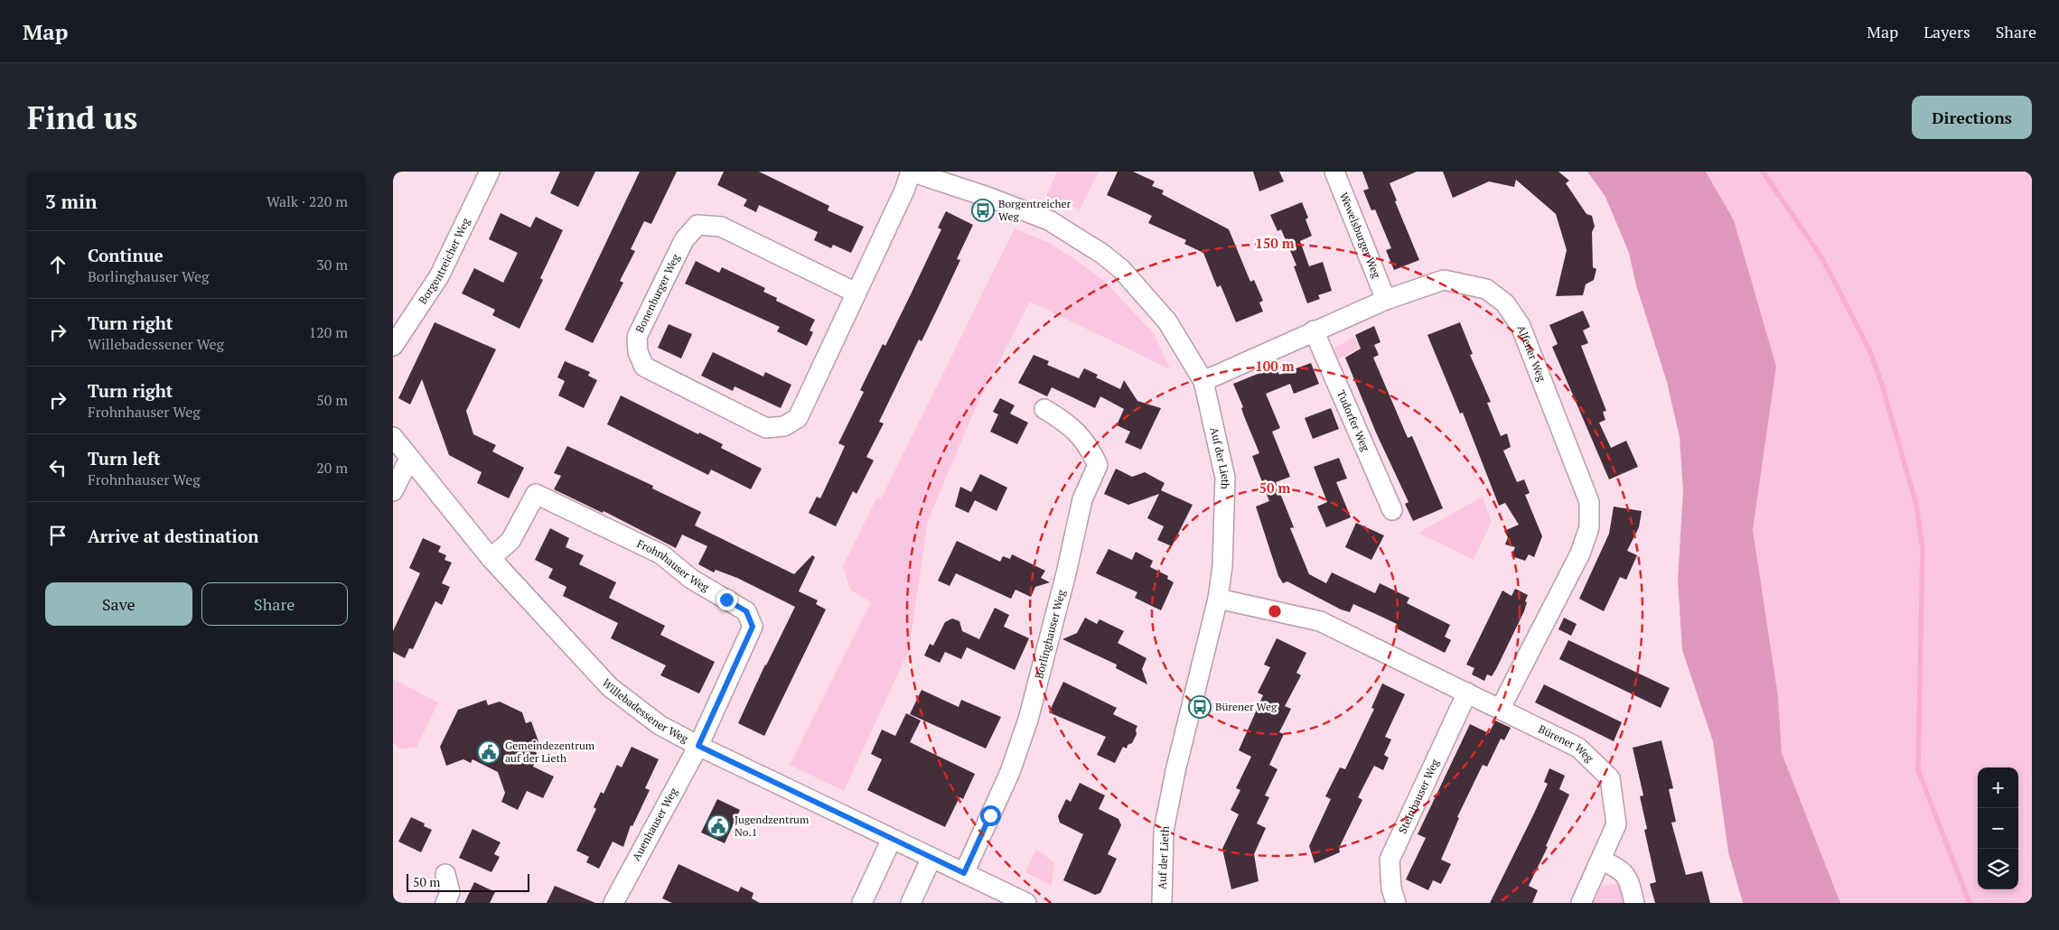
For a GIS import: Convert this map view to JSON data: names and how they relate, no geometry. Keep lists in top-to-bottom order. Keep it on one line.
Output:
{"streets":{"street":["Wewelsburger Weg","Borgentreicher Weg","Bonenburger Weg","Alfener Weg","Tudorfer Weg","Auf der Lieth","Frohnhauser Weg","Borlinghauser Weg","Willebadessener Weg","Bürener Weg","Steinhauser Weg","Auenhauser Weg"]},"crossings":[["Wewelsburger Weg","Alfener Weg"],["Bonenburger Weg","Auf der Lieth"],["Alfener Weg","Tudorfer Weg"],["Alfener Weg","Auf der Lieth"],["Alfener Weg","Bürener Weg"],["Auf der Lieth","Bürener Weg"],["Frohnhauser Weg","Willebadessener Weg"],["Frohnhauser Weg","Auenhauser Weg"],["Borlinghauser Weg","Willebadessener Weg"],["Willebadessener Weg","Auenhauser Weg"],["Bürener Weg","Steinhauser Weg"]],"places":{"bus stop":["Borgentreicher Weg","Bürener Weg"],"public building":["Gemeindezentrum auf der Lieth","Jugendzentrum No.1"]},"scale_bar":"50 m","page":{"header":"Map","nav":["Map","Layers","Share"],"buttons":["Directions",["Save","Share"]],"title":"Find us","heading":["3 min","Walk · 220 m"],"list":[["Continue","Borlinghauser Weg","30 m"],["Turn right","Willebadessener Weg","120 m"],["Turn right","Frohnhauser Weg","50 m"],["Turn left","Frohnhauser Weg","20 m"],"Arrive at destination"],"map_buttons":["+","−"],"scale":"50 m"},"rings":["150 m","100 m","50 m"]}
